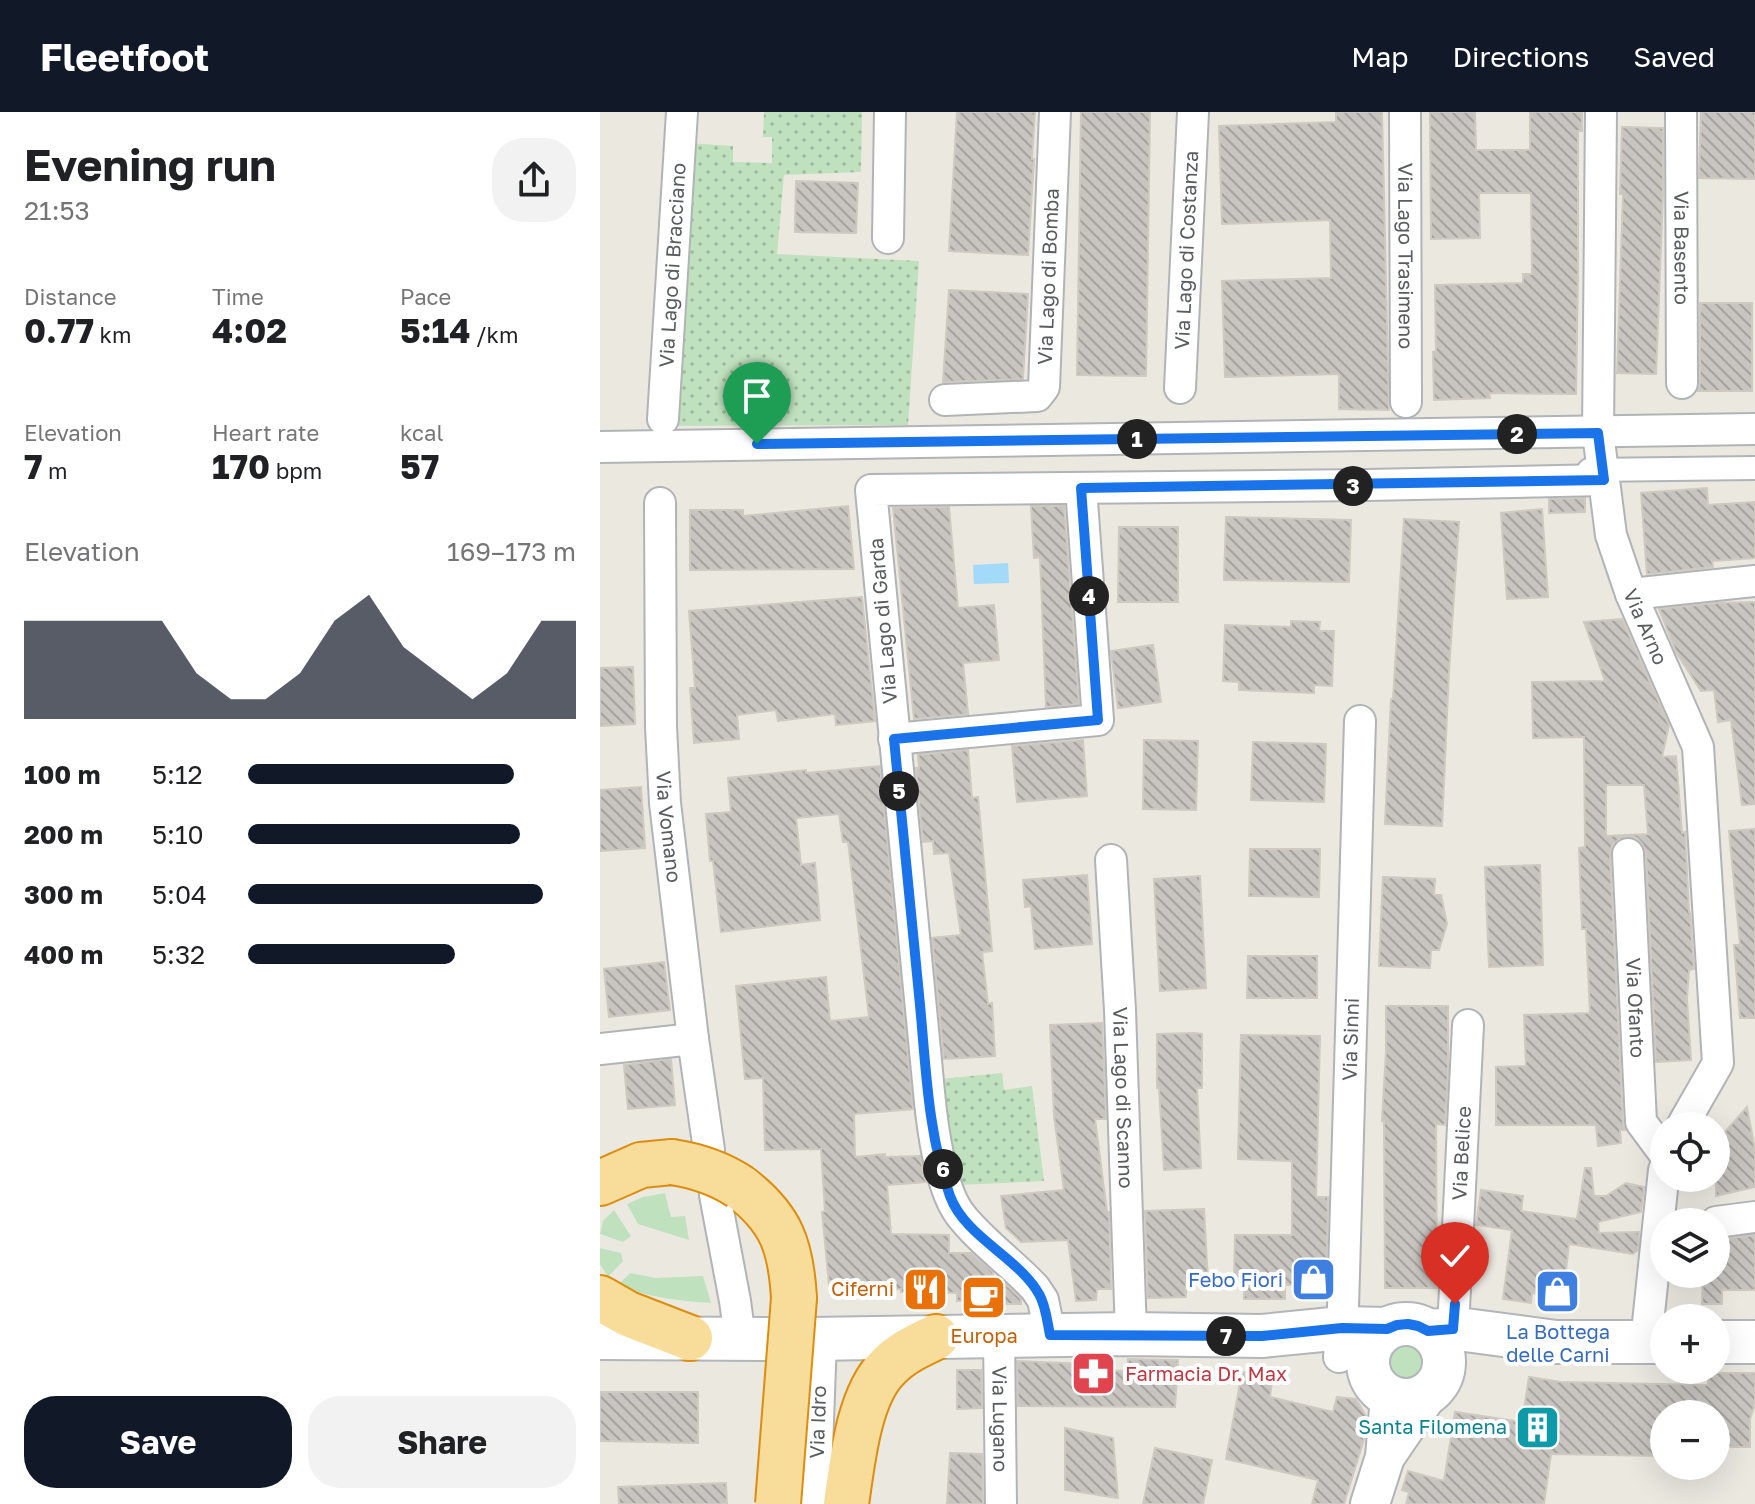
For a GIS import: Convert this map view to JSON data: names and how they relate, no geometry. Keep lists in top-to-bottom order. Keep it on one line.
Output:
{"streets":{"street":["Via Basento","Via Lago di Costanza","Via Lago Trasimeno","Via Lago di Bracciano","Via Lago di Bomba","Via Lago di Garda","Via Arno","Via Vomano","Via Ofanto","Via Sinni","Via Lago di Scanno","Via Belice","Via Lugano","Via Idro"]},"places":{"shop":["Febo Fiori","La Bottega delle Carni"],"restaurant":["Ciferni"],"cafe":["Europa"],"pharmacy":["Farmacia Dr. Max"],"building":["Santa Filomena"]},"page":{"header":"Fleetfoot","nav":["Map","Directions","Saved"],"heading":["Evening run","21:53"],"stats":[["Distance","0.77 km"],["Time","4:02"],["Pace","5:14 /km"],["Elevation","7 m"],["Heart rate","170 bpm"],["kcal","57"]],"pins":["2","1","3","4","5","6","7"],"chart":["Elevation","169–173 m"],"list":[{"name":"100 m","note":"5:12"},{"name":"200 m","note":"5:10"},{"name":"300 m","note":"5:04"},{"name":"400 m","note":"5:32"}],"map_buttons":["+","−"],"buttons":["Save","Share"]}}
